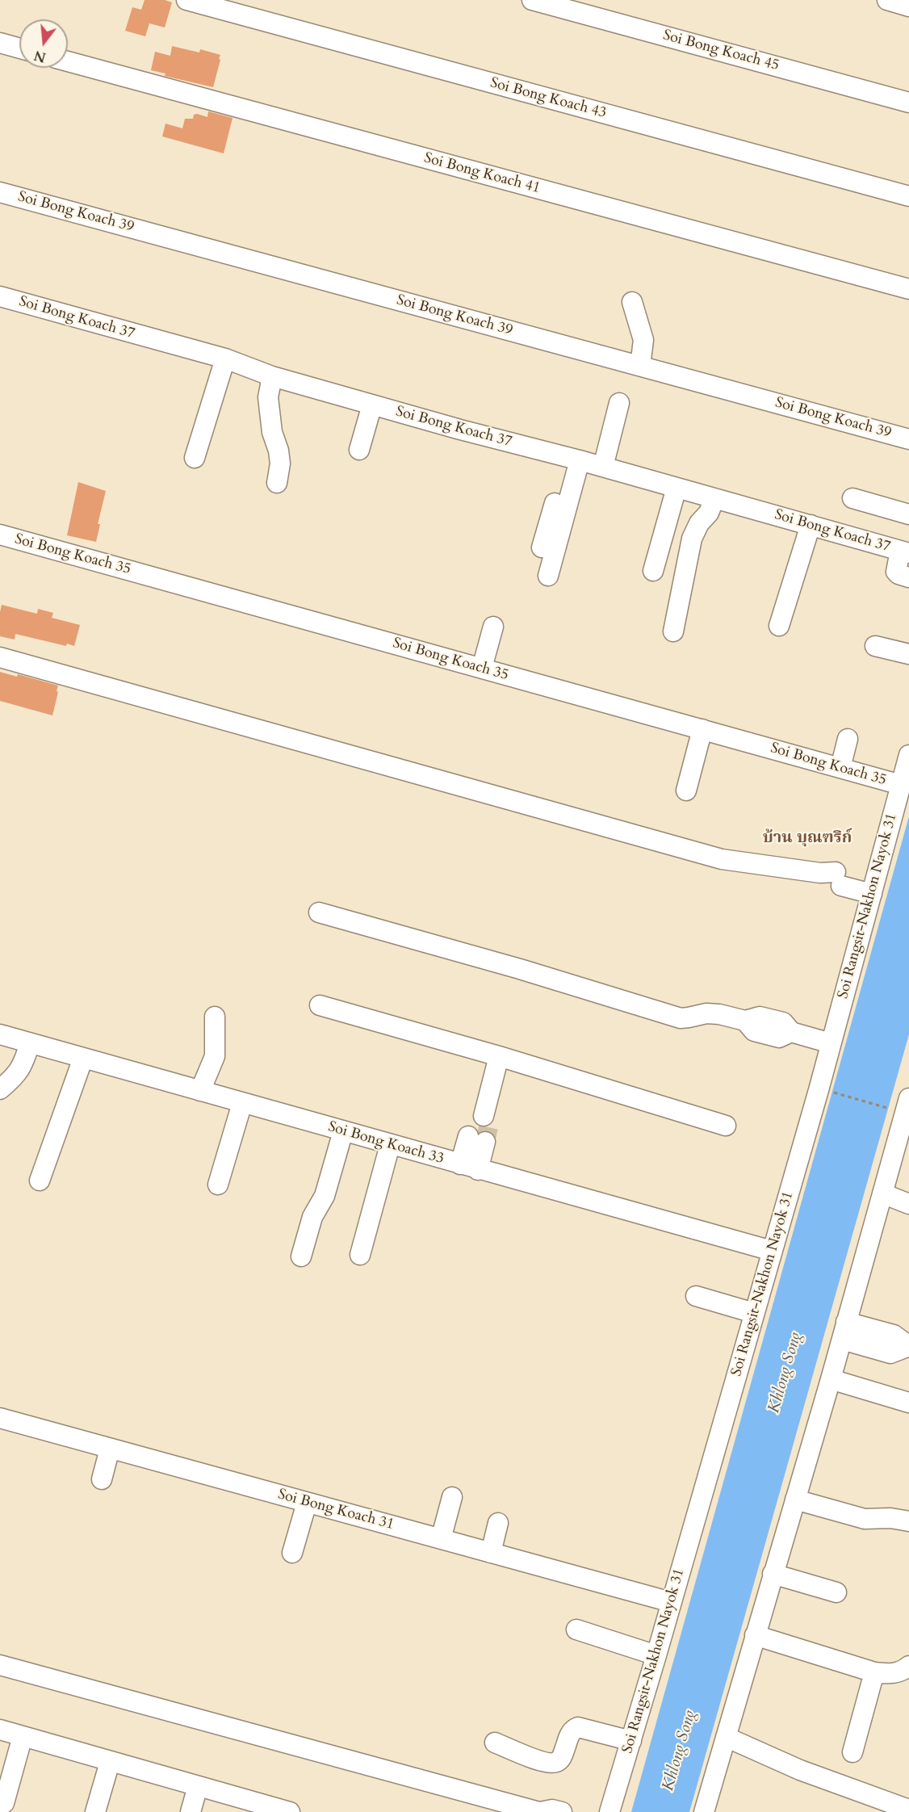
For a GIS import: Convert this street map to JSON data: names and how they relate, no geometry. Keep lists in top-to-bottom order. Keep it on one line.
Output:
{"streets":{"street":["Soi Bong Koach 45","Soi Bong Koach 43","Soi Bong Koach 41","Soi Bong Koach 39","Soi Bong Koach 37","Soi Bong Koach 35","Soi Rangsit-Nakhon Nayok 31","Soi Bong Koach 33","Soi Bong Koach 31"]},"crossings":[["Soi Bong Koach 35","Soi Rangsit-Nakhon Nayok 31"],["Soi Rangsit-Nakhon Nayok 31","Soi Bong Koach 33"],["Soi Rangsit-Nakhon Nayok 31","Soi Bong Koach 31"]],"districts":["บ้าน บุณฑริก์"],"water":["Khlong Song"],"north":"bottom"}
